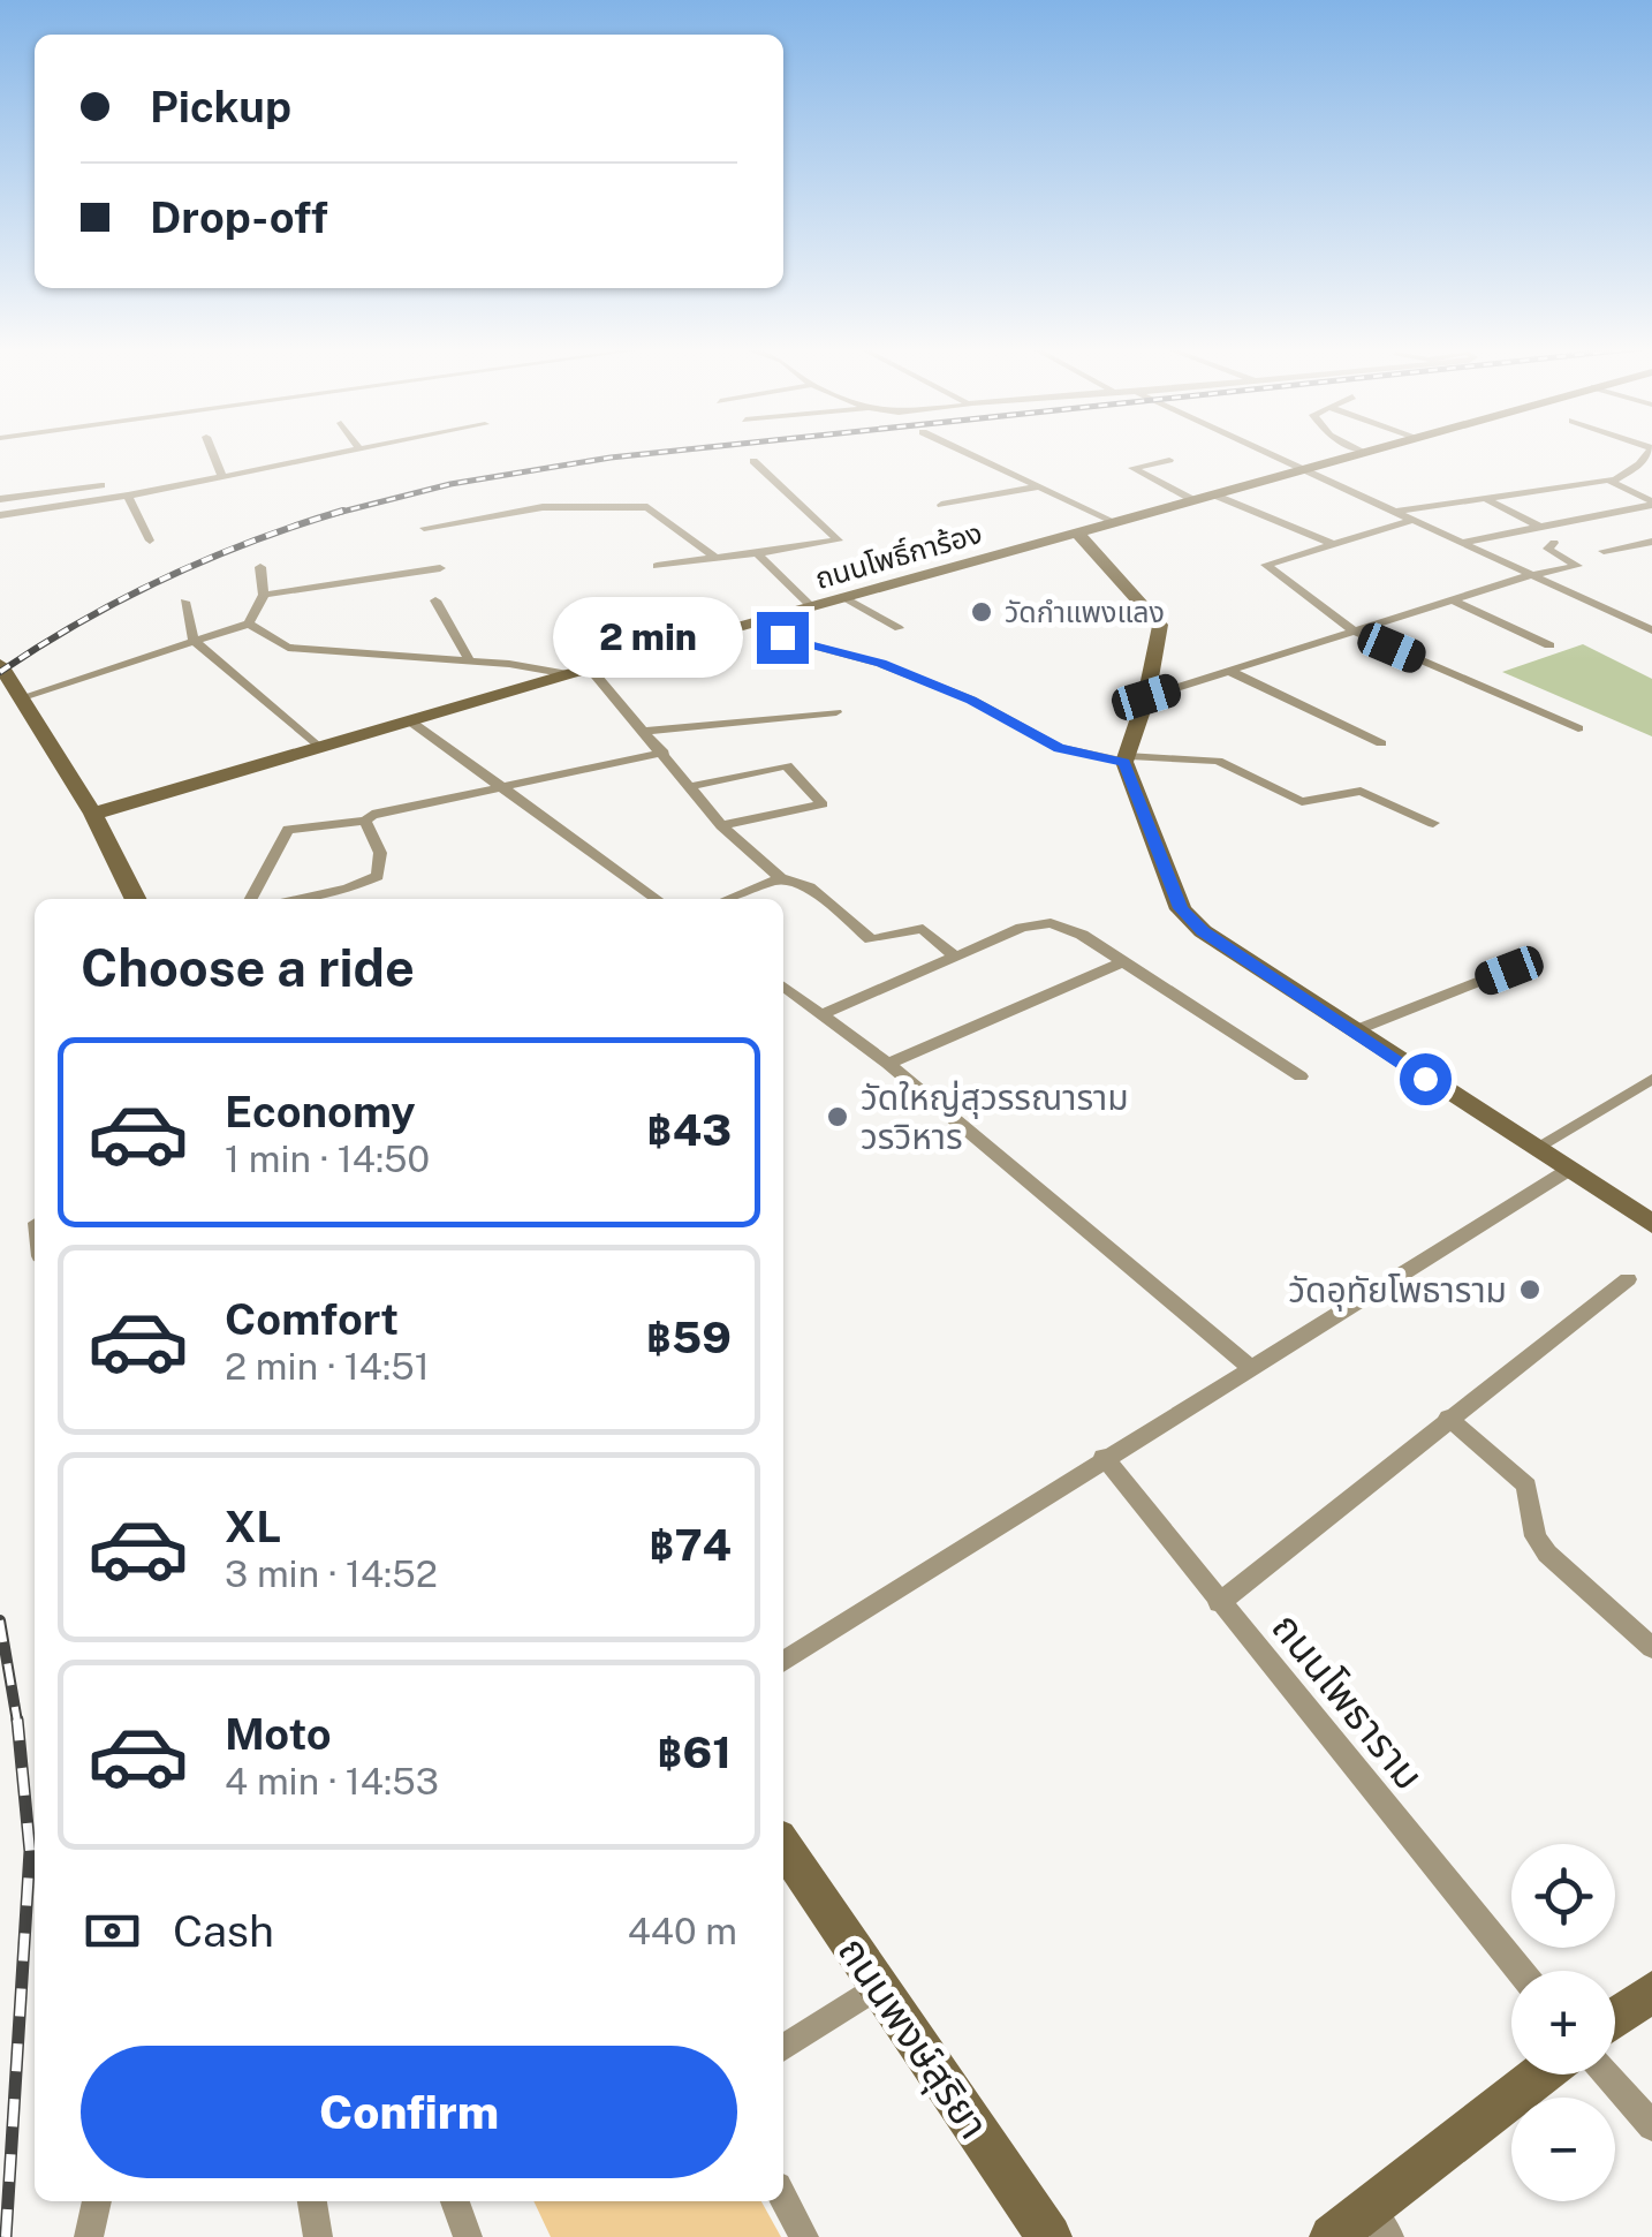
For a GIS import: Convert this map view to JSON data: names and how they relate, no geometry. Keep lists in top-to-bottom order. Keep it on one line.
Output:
{"streets":{"street":["ถนนโพธิ์การ้อง","ถนนโพธาราม","ถนนพงษ์สุริยา"]},"places":["วัดกำแพงแลง","วัดใหญ่สุวรรณาราม วรวิหาร","วัดอุทัยโพธาราม"],"page":{"banner":["Pickup","Drop-off"],"bubble":"2 min","heading":"Choose a ride","list":[{"name":"Economy","note":"1 min · 14:50","value":"฿43"},{"name":"Comfort","note":"2 min · 14:51","value":"฿59"},{"name":"XL","note":"3 min · 14:52","value":"฿74"},{"name":"Moto","note":"4 min · 14:53","value":"฿61"}],"map_buttons":["+","−"],"pay":["Cash","440 m"],"buttons":"Confirm"}}
